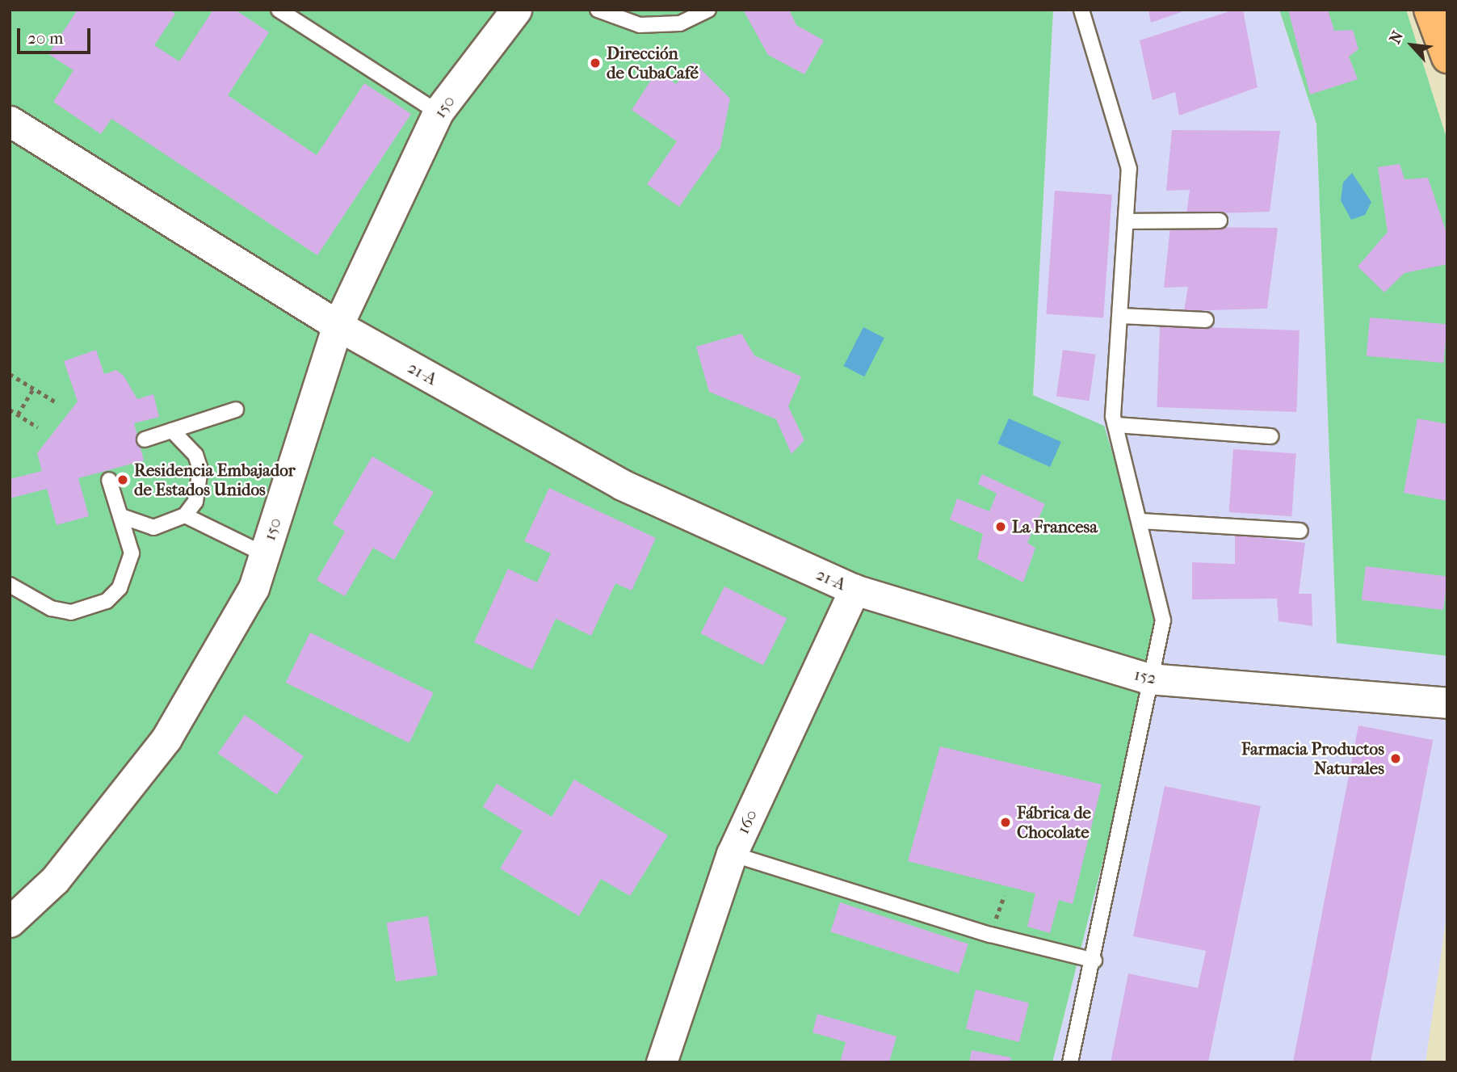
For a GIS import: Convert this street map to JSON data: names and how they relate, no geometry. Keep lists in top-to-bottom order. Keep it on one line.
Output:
{"streets":{"street":["150","21-A","152","160"]},"crossings":[["150","21-A"],["21-A","152"],["21-A","160"],["152","160"]],"places":["Dirección de CubaCafé","Residencia Embajador de Estados Unidos","La Francesa","Farmacia Productos Naturales","Fábrica de Chocolate"],"scale_bar":"20 m","north":"top left"}
